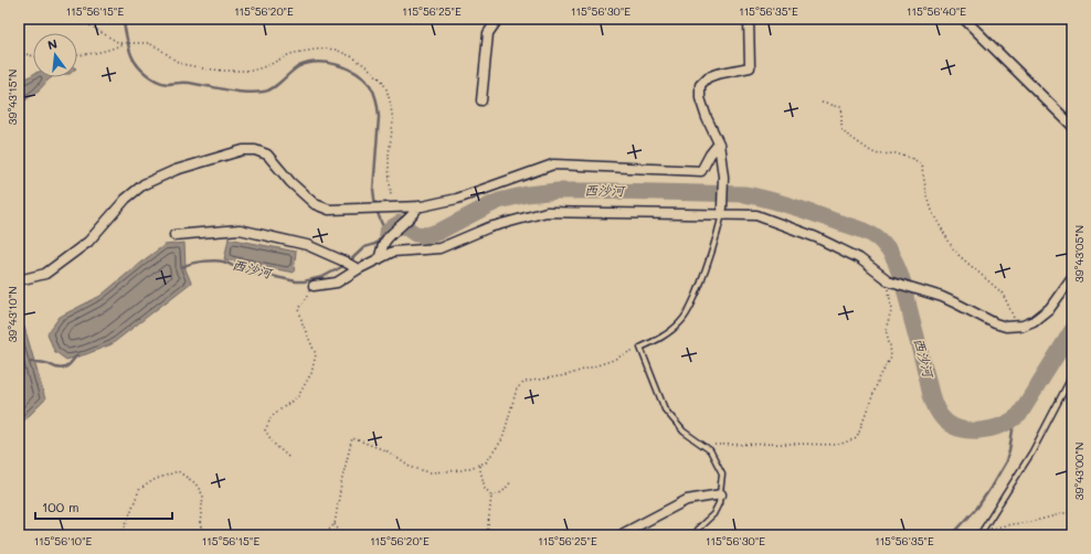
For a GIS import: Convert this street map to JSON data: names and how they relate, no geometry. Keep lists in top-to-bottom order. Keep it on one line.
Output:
{"water":["西沙河"],"scale_bar":"100 m","north":"top","coordinates":["115°56'15\"E","115°56'20\"E","115°56'25\"E","115°56'30\"E","115°56'35\"E","115°56'40\"E","39°43'15\"N","39°43'05\"N","39°43'10\"N","39°43'00\"N","115°56'10\"E"]}
